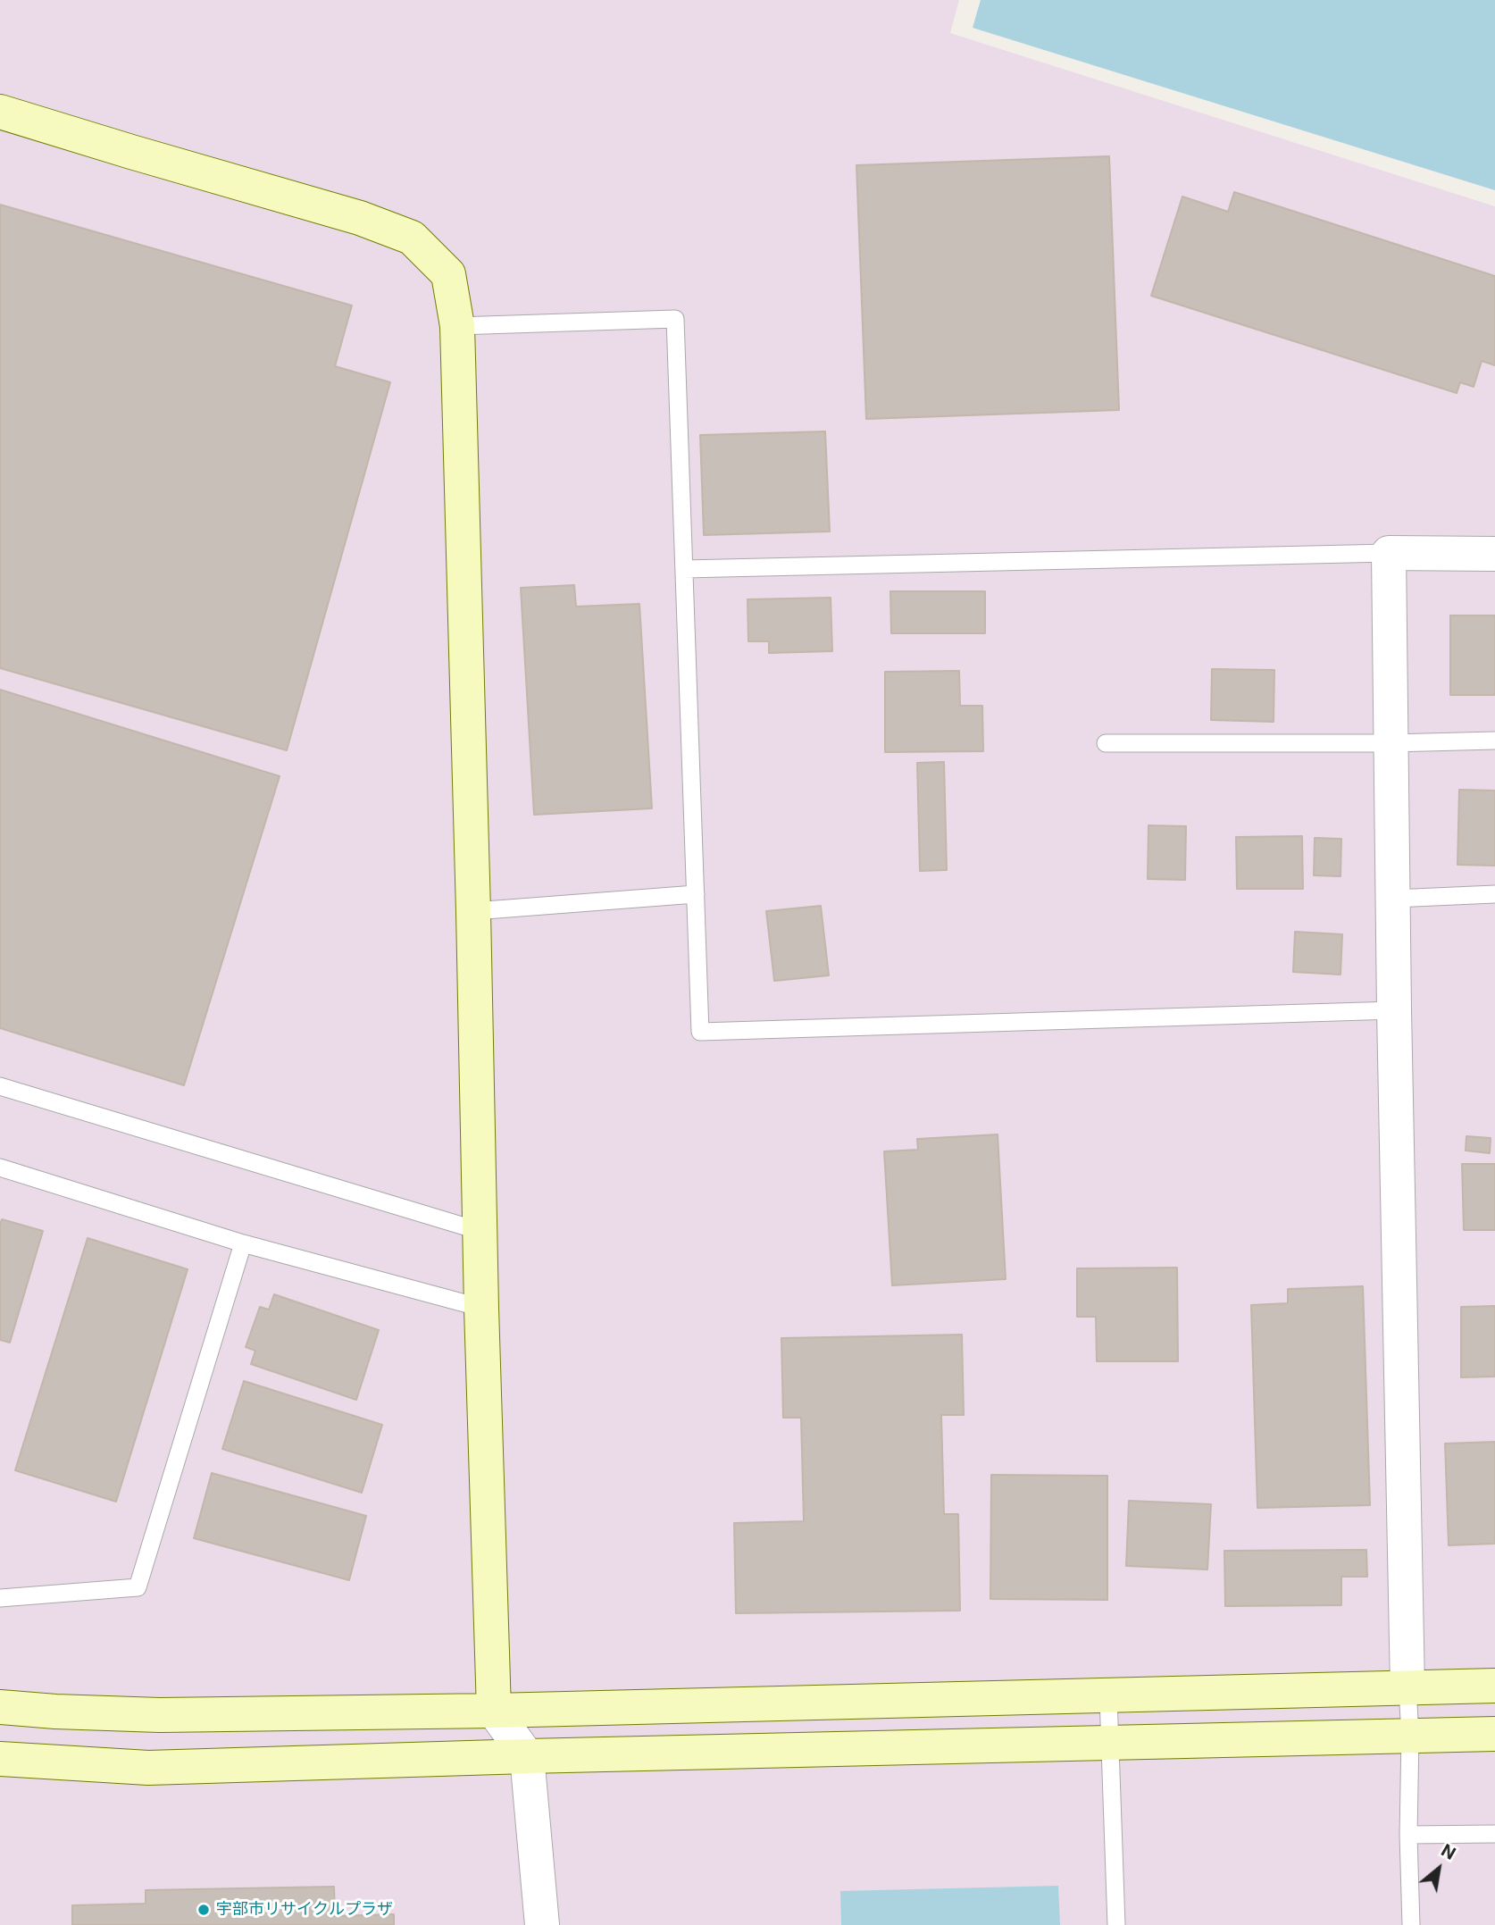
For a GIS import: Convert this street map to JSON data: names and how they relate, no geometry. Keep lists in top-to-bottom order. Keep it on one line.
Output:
{"places":["宇部市リサイクルプラザ"],"north":"top right"}
